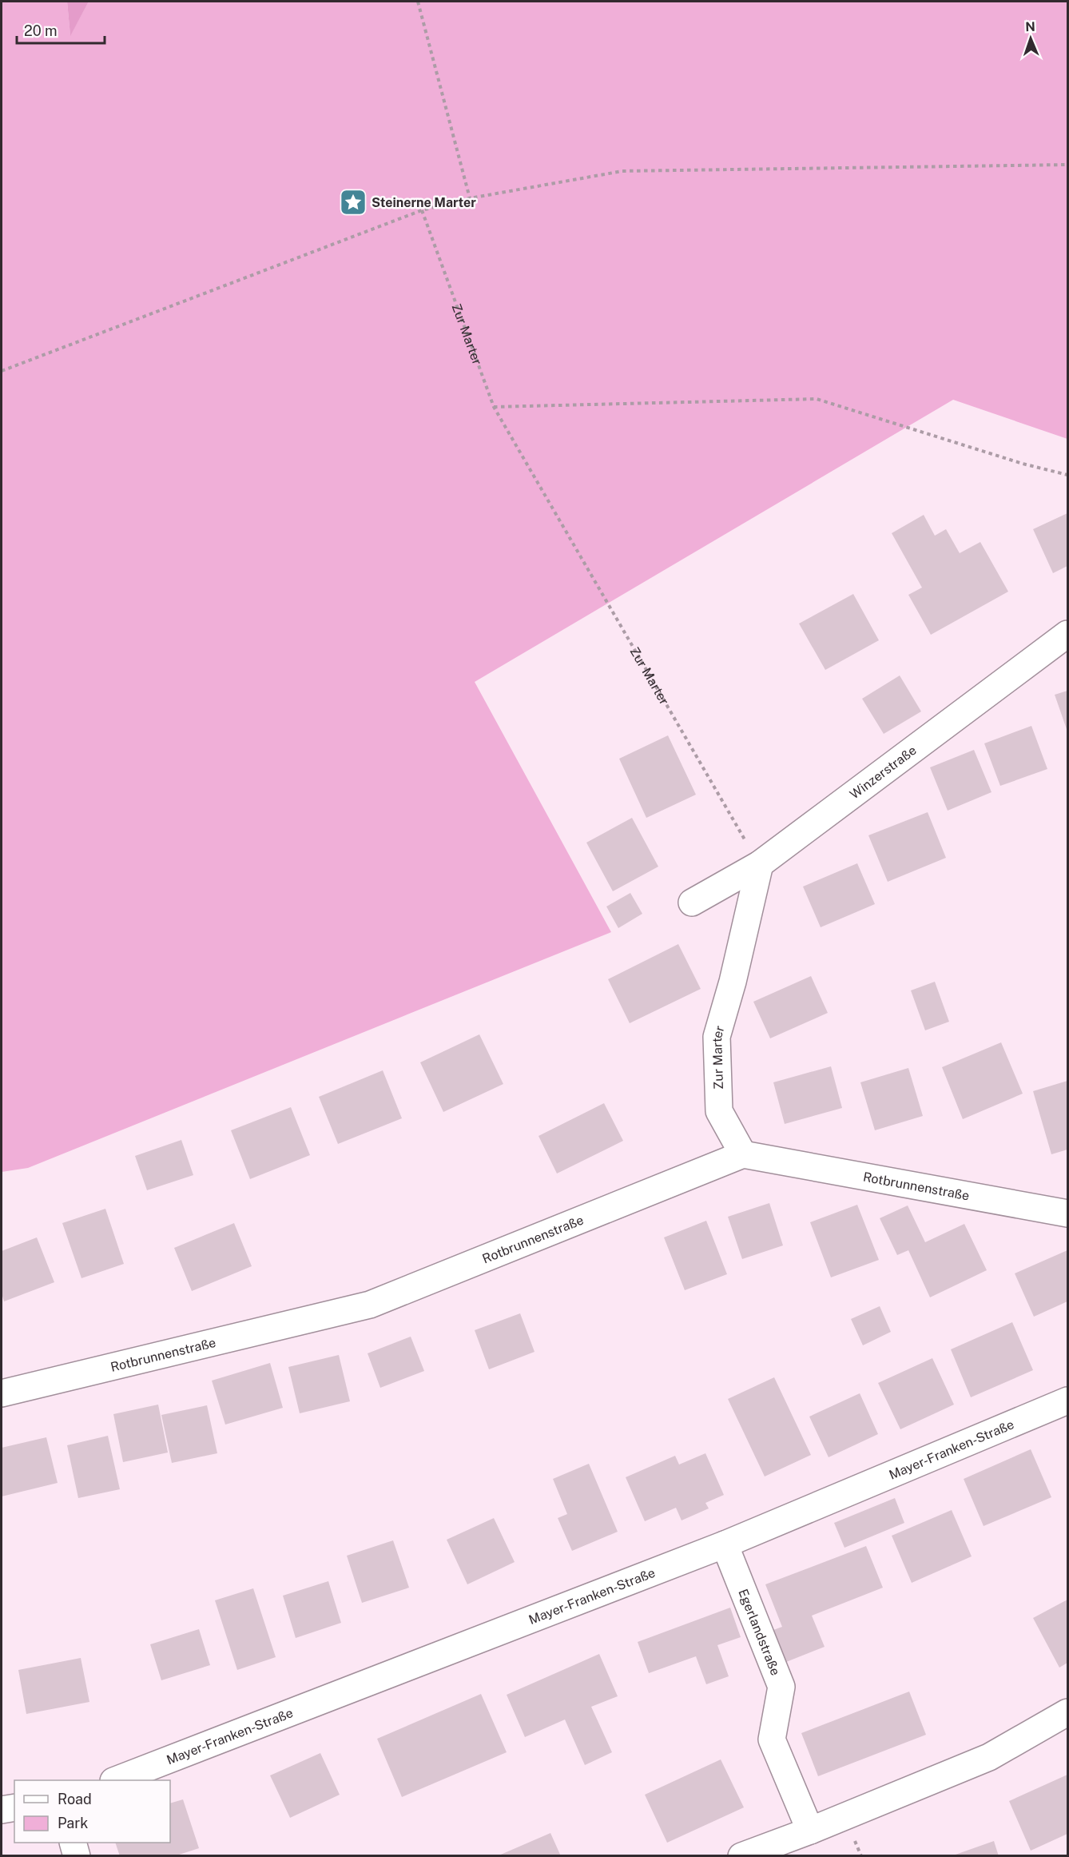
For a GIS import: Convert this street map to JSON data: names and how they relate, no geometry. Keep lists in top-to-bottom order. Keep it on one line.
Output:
{"streets":{"street":["Zur Marter","Winzerstraße","Rotbrunnenstraße","Mayer-Franken-Straße","Egerlandstraße"]},"crossings":[["Zur Marter","Winzerstraße"],["Zur Marter","Rotbrunnenstraße"],["Mayer-Franken-Straße","Egerlandstraße"]],"places":{"place":["Steinerne Marter"]},"legend":["Road","Park"],"scale_bar":"20 m","north":"top"}
